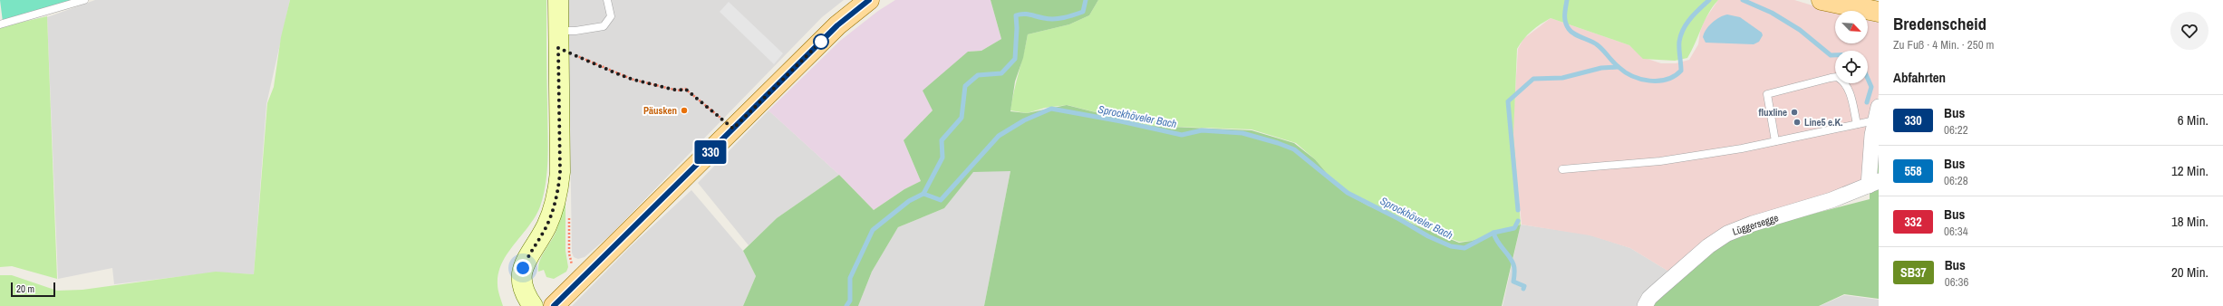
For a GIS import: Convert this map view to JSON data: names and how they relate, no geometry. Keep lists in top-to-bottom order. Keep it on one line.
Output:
{"streets":{"street":["Lüggersegge"]},"water":["Sprockhöveler Bach"],"places":["Päusken","fluxline","Line5 e.K."],"lines":["bus line 330"],"scale_bar":"20 m","north":"bottom right","page":{"on_map":"330","heading":[["Bredenscheid","Zu Fuß · 4 Min. · 250 m"],"Abfahrten"],"list":[{"mark":"330","name":"Bus","note":"06:22","value":"6 Min."},{"mark":"558","name":"Bus","note":"06:28","value":"12 Min."},{"mark":"332","name":"Bus","note":"06:34","value":"18 Min."},{"mark":"SB37","name":"Bus","note":"06:36","value":"20 Min."}],"scale":"20 m"}}
